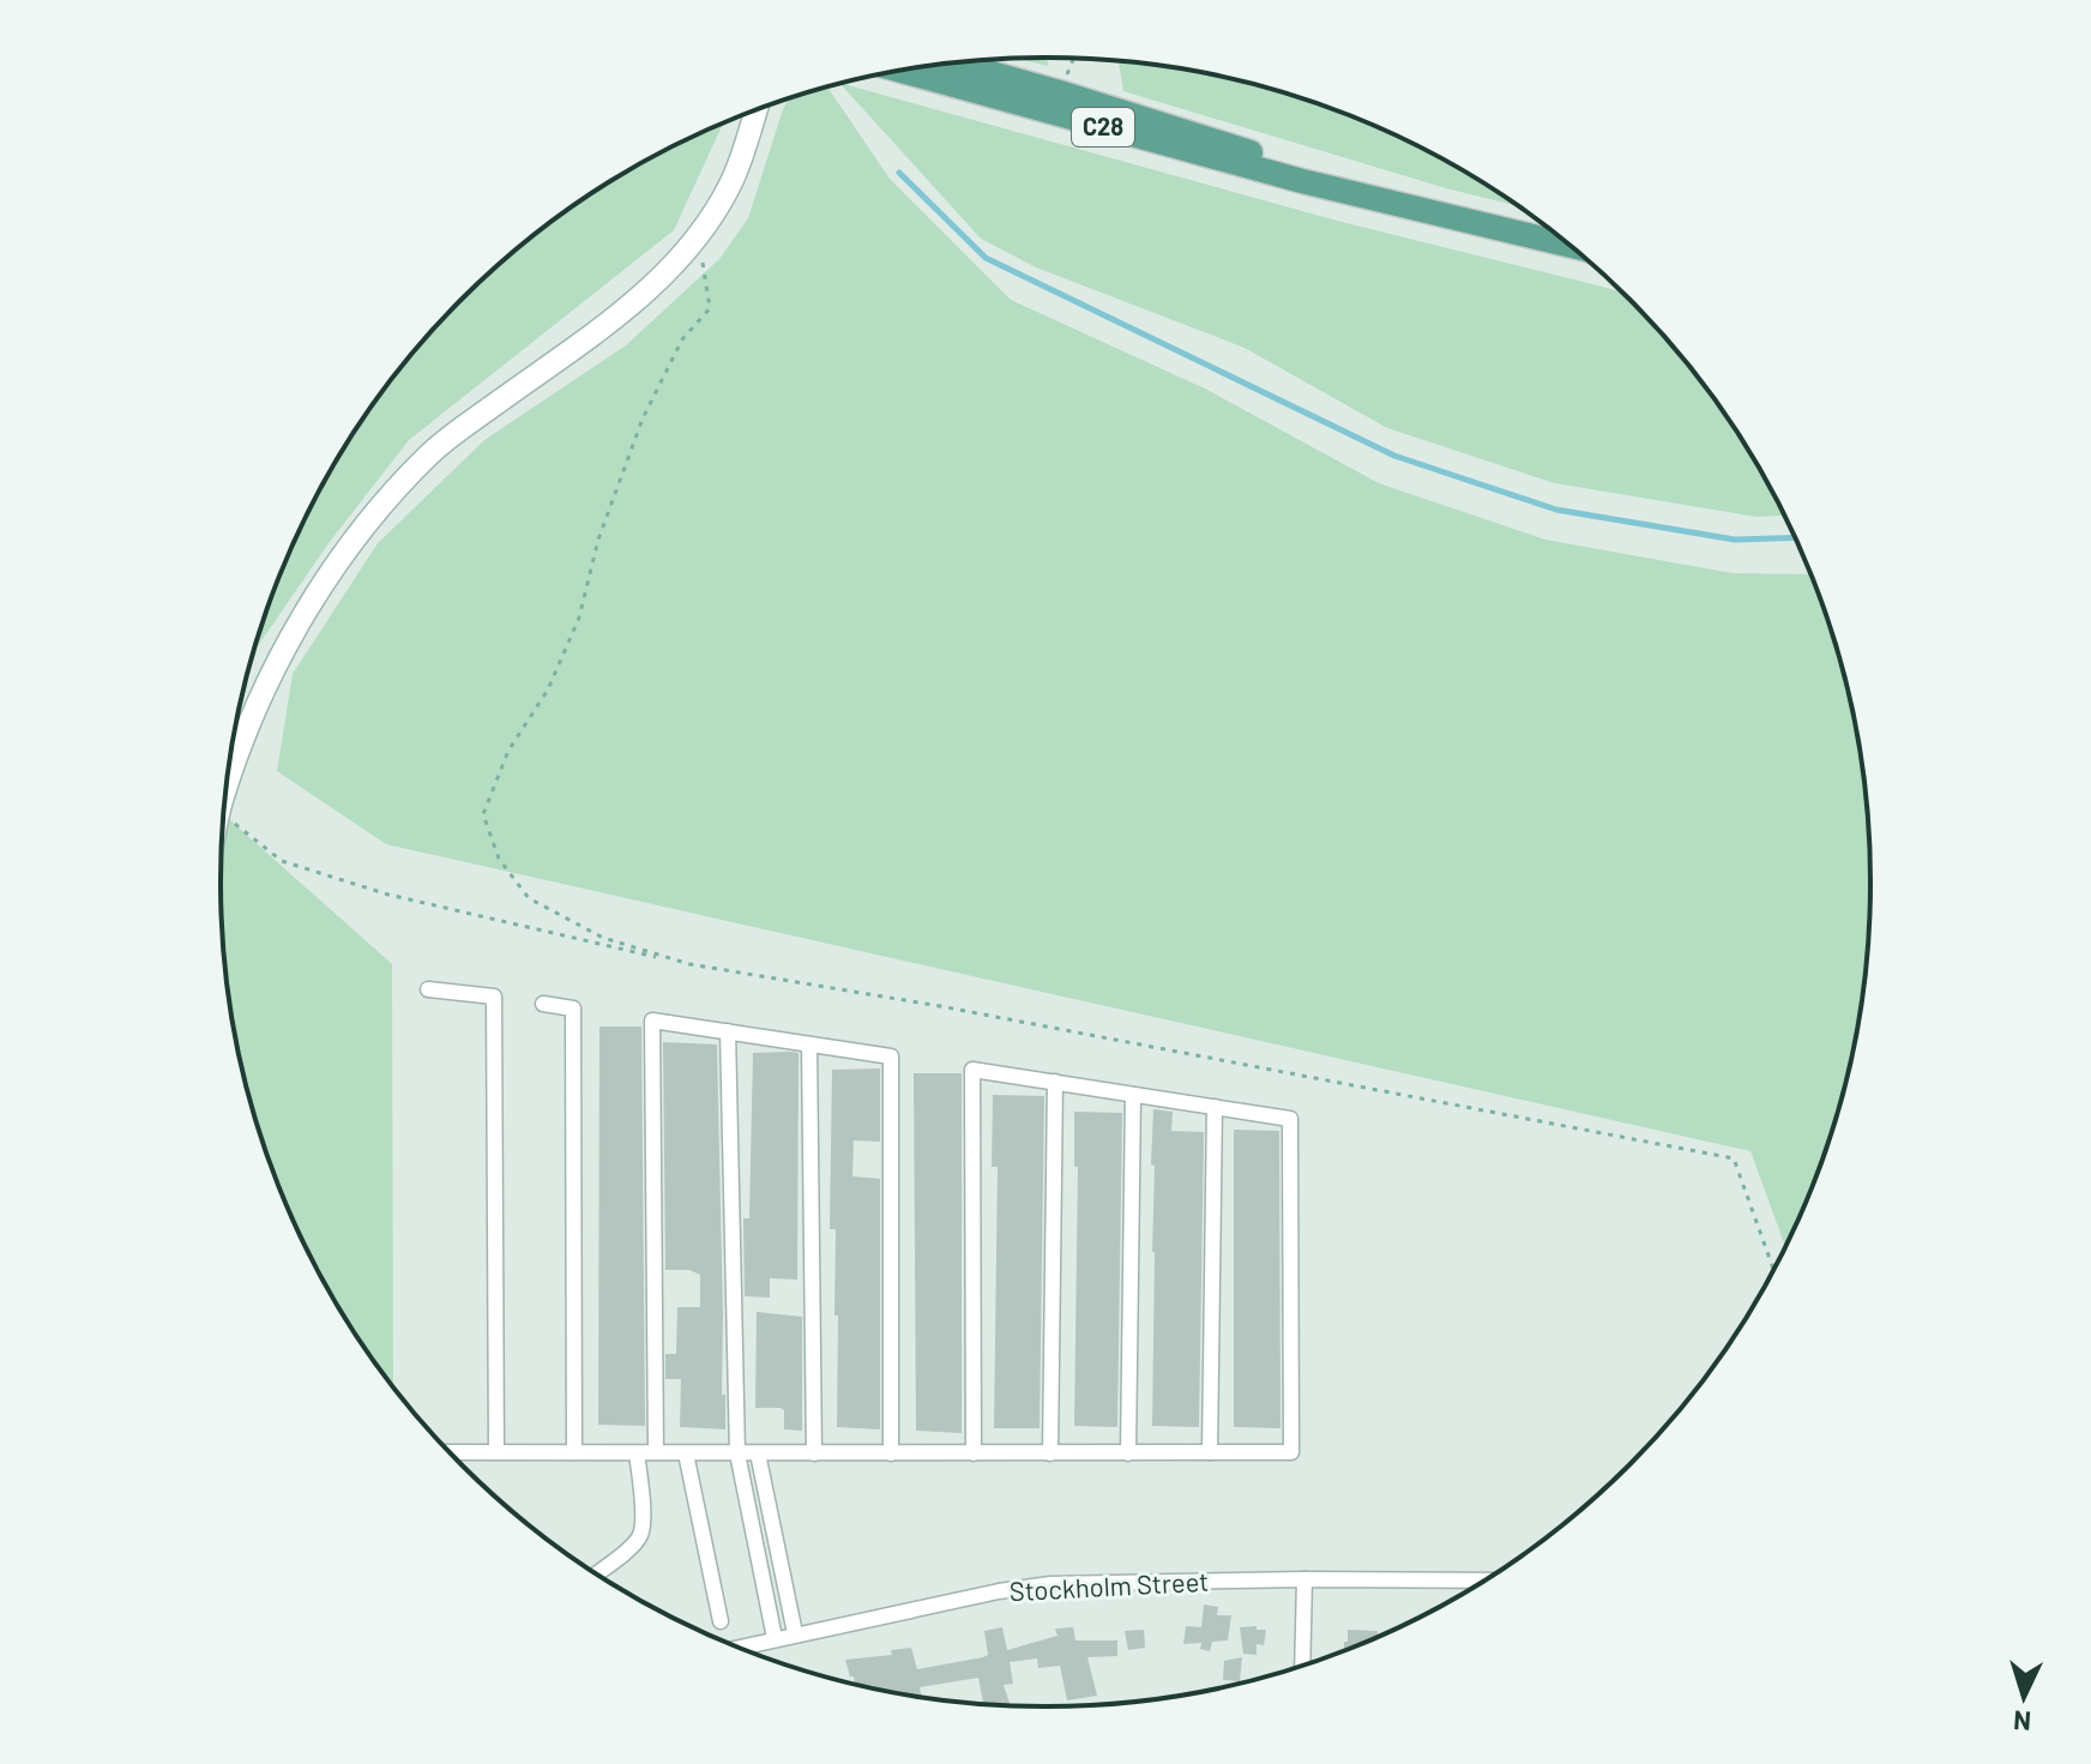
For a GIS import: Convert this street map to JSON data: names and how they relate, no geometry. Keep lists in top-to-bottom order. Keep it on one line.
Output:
{"streets":{"main road":["C28"],"street":["Stockholm Street"]},"north":"bottom"}
